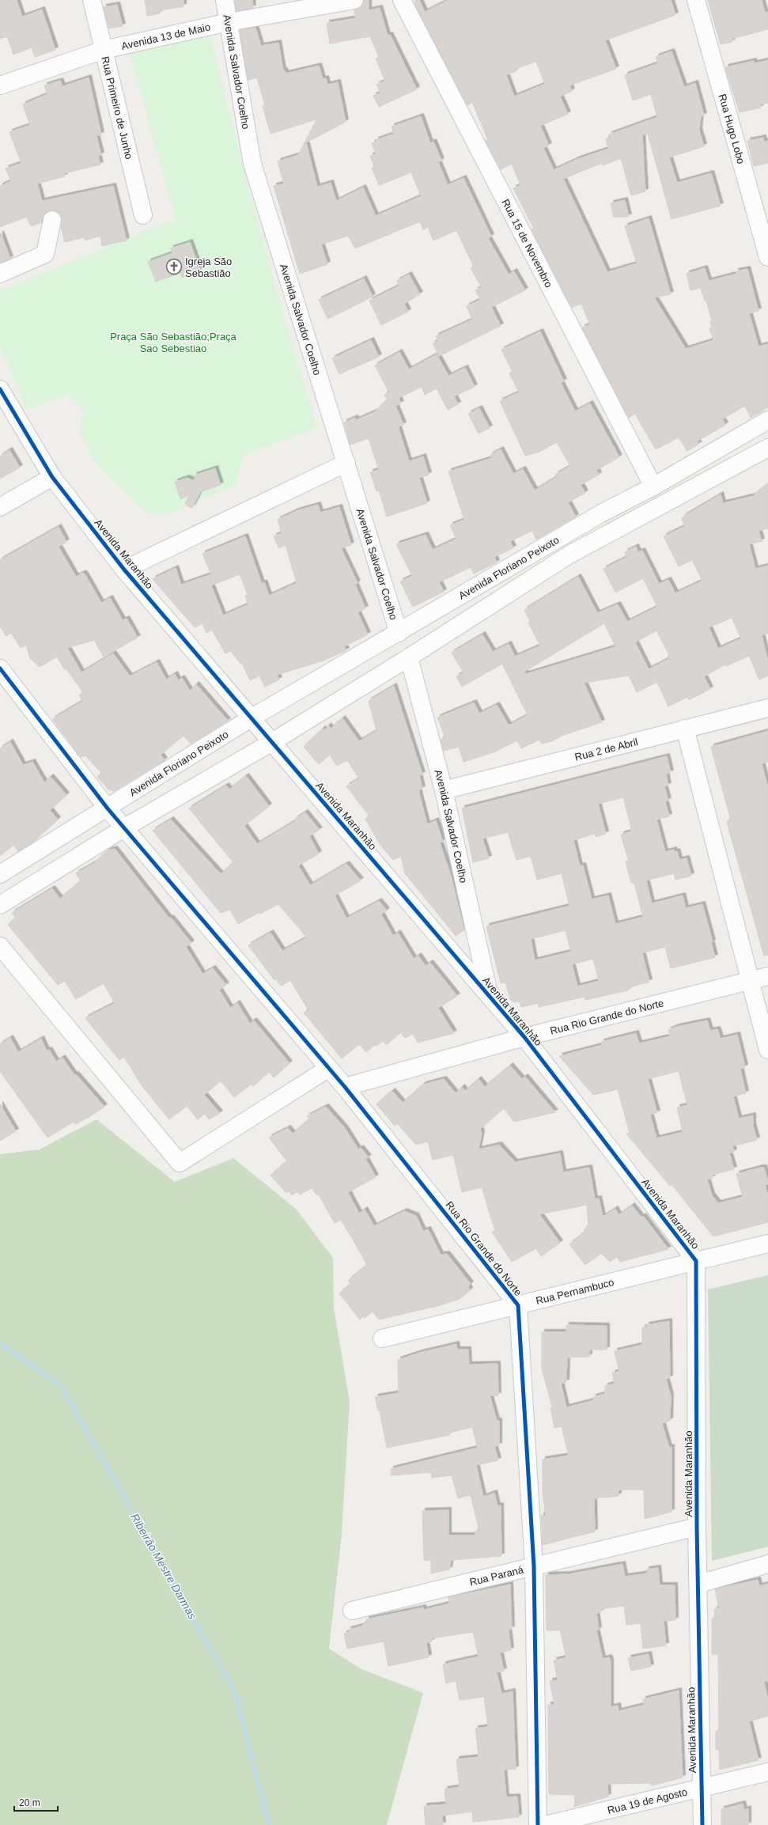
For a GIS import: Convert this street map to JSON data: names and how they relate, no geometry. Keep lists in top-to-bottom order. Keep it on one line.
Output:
{"streets":{"street":["Avenida 13 de Maio","Avenida Salvador Coelho","Rua Primeiro de Junho","Rua Hugo Lobo","Rua 15 de Novembro","Avenida Maranhão","Avenida Floriano Peixoto","Rua 2 de Abril","Rua Rio Grande do Norte","Rua Pernambuco","Rua Paraná","Rua 19 de Agosto"]},"crossings":[["Avenida 13 de Maio","Avenida Salvador Coelho"],["Avenida 13 de Maio","Rua Primeiro de Junho"],["Avenida Salvador Coelho","Avenida Maranhão"],["Avenida Salvador Coelho","Avenida Floriano Peixoto"],["Avenida Salvador Coelho","Rua 2 de Abril"],["Rua 15 de Novembro","Avenida Floriano Peixoto"],["Avenida Maranhão","Avenida Floriano Peixoto"],["Avenida Maranhão","Rua Rio Grande do Norte"],["Avenida Maranhão","Rua Pernambuco"],["Avenida Maranhão","Rua Paraná"],["Avenida Maranhão","Rua 19 de Agosto"],["Rua Rio Grande do Norte","Rua Pernambuco"],["Rua Rio Grande do Norte","Rua Paraná"]],"water":["Ribeirão Mestre Darmas"],"parks":["Praça São Sebastião;Praça Sao Sebestiao"],"places":{"church":["Igreja São Sebastião"]},"scale_bar":"20 m"}
